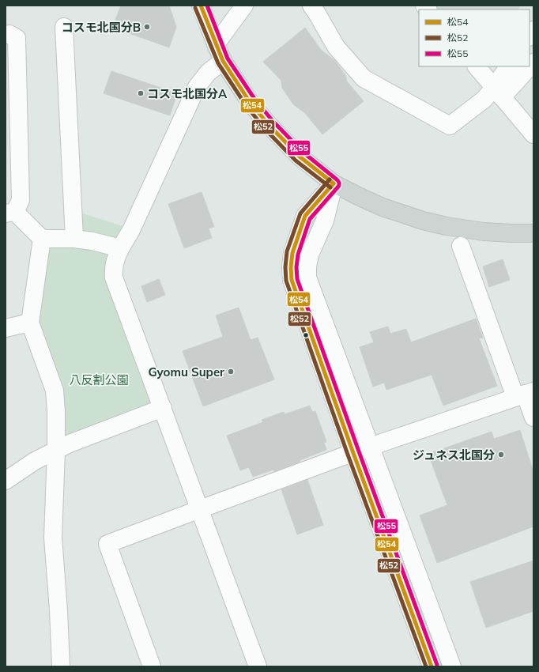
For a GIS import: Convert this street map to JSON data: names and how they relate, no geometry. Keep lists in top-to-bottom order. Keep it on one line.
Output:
{"parks":["八反割公園"],"places":["コスモ北国分B","コスモ北国分A","Gyomu Super","ジュネス北国分"],"lines":["transit line 松54","transit line 松55","transit line 松52"],"legend":["松54","松52","松55"]}
